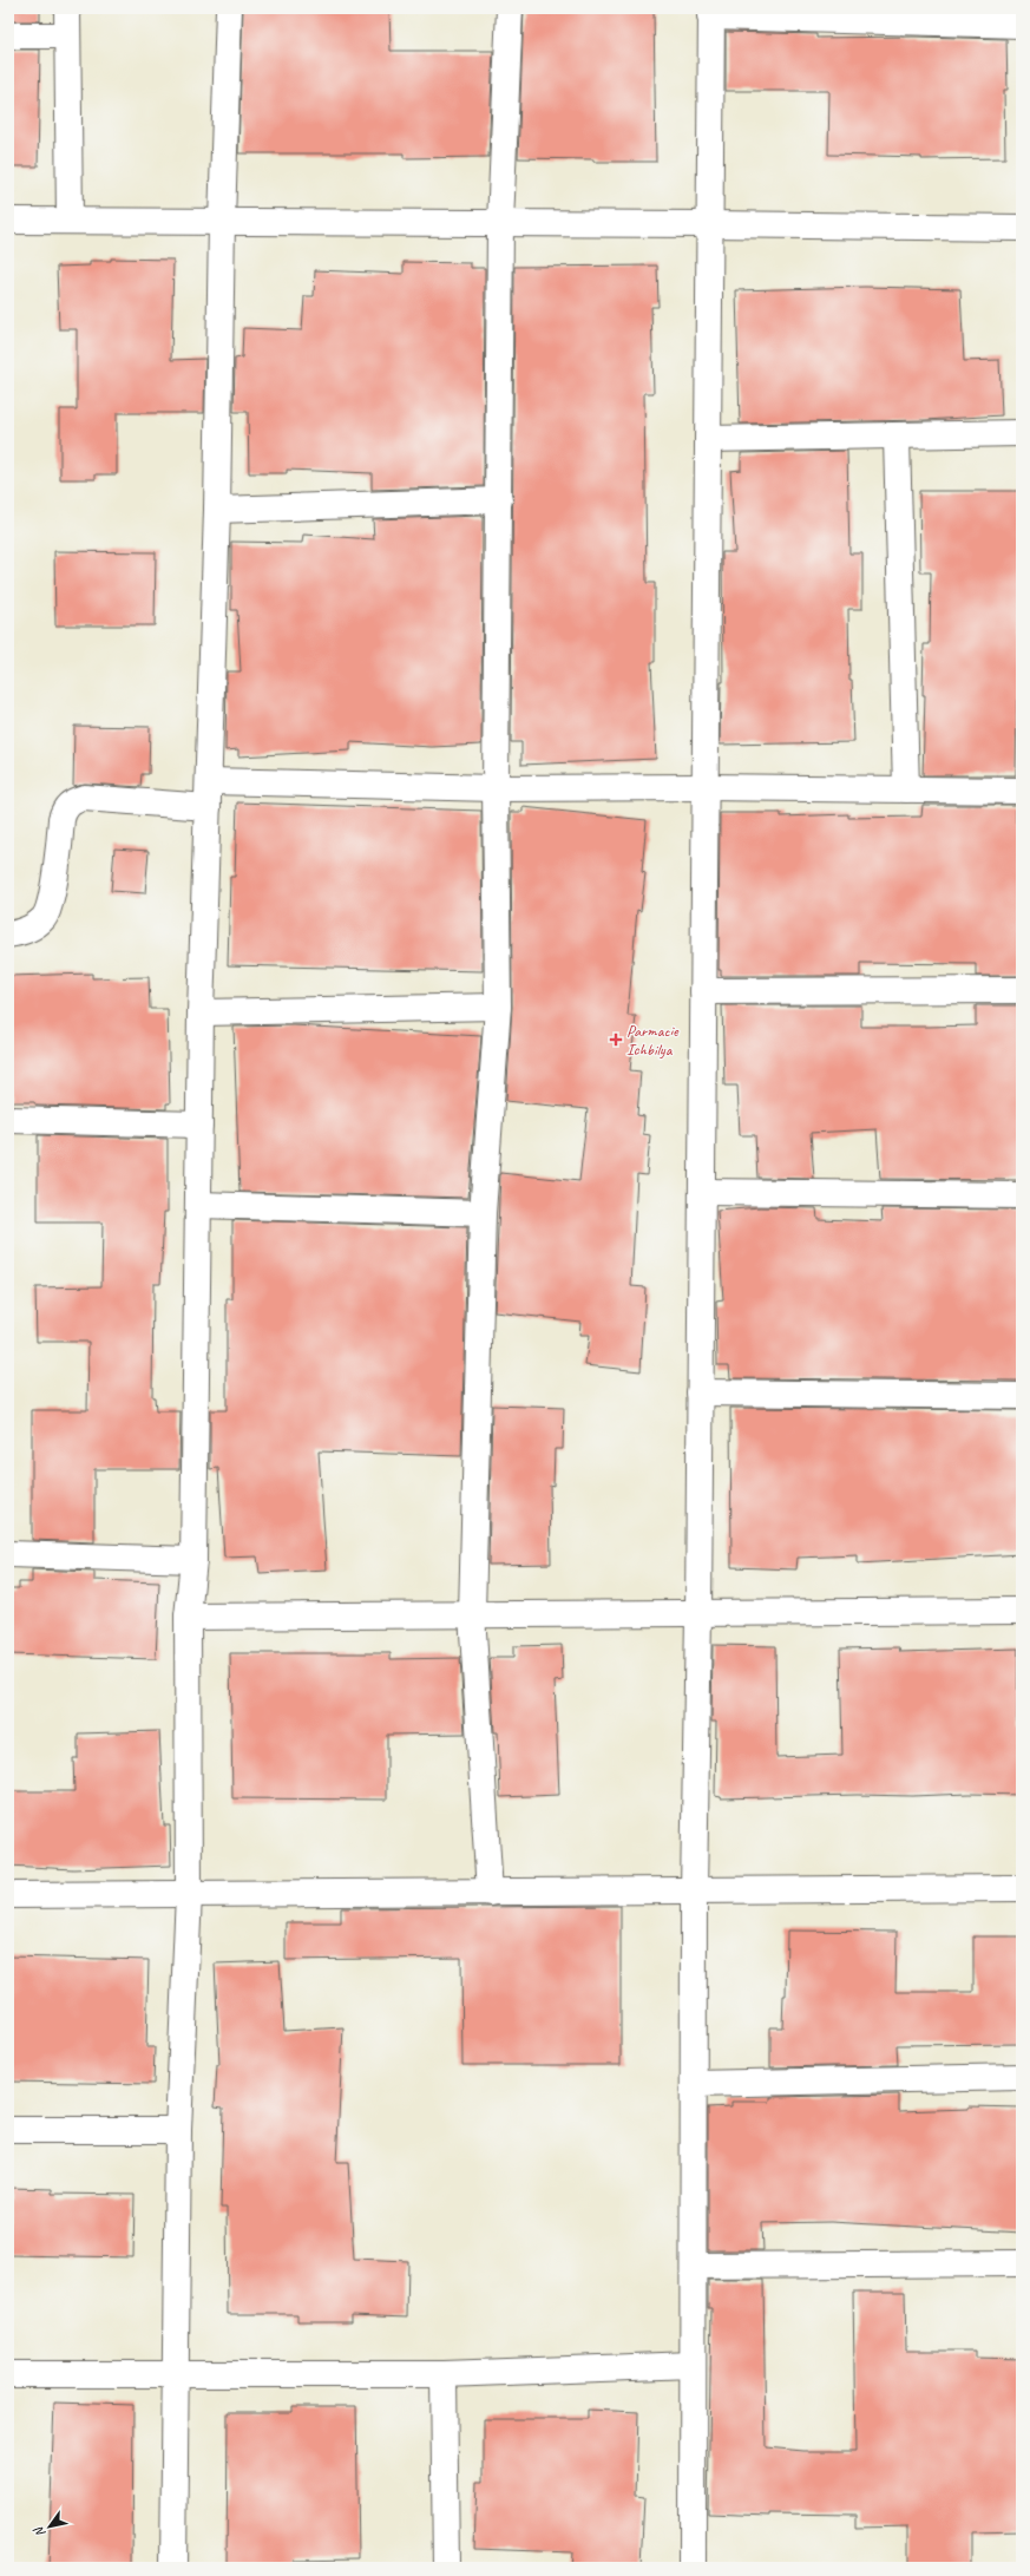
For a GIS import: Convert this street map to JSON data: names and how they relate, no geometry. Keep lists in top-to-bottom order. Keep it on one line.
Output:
{"places":{"health":["Parmacie Ichbilya"]},"north":"bottom left"}
